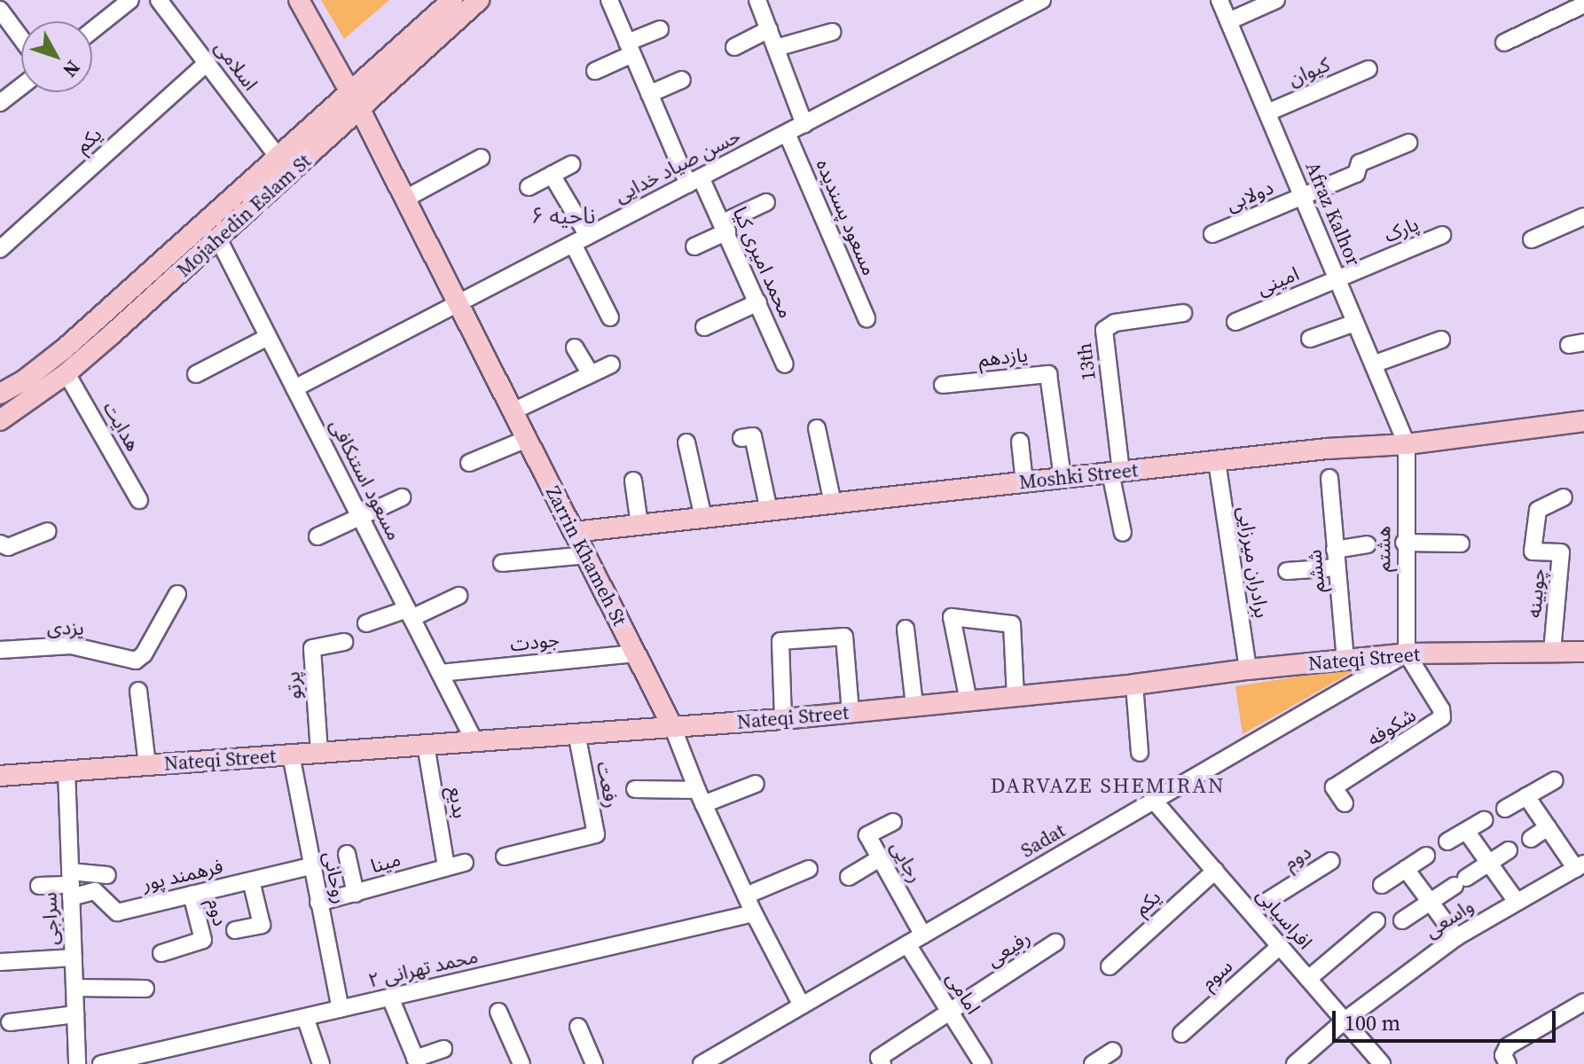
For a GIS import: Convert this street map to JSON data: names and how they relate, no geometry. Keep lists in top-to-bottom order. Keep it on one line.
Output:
{"streets":{"main road":["Mojahedin Eslam St","Moshki Street","Zarrin Khameh St","Nateqi Street"],"street":["اسلامی","کیوان","یکم","حسن صیاد خدایی","دولابی","Afraz Kalhor","مسعود پسندیده","پارک","محمد امیری کیا","امینی","یازدهم","13th","هدایت","مسعود استنکافی","هشتم","برادران میرزایی","ششم","چوبینه","یزدی","جودت","پرتو","شکوفه","رفعت","بدیع","Sadat","دوم","رجایی","مینا","فرهمند پور","روحانی","سراجی","افراسیابی","واسعی","رفیعی","محمد تهرانی ۲","سوم","امامی"]},"crossings":[["اسلامی","یکم"],["اسلامی","Mojahedin Eslam St"],["کیوان","Afraz Kalhor"],["یکم","افراسیابی"],["حسن صیاد خدایی","مسعود پسندیده"],["حسن صیاد خدایی","محمد امیری کیا"],["حسن صیاد خدایی","مسعود استنکافی"],["حسن صیاد خدایی","Zarrin Khameh St"],["دولابی","Afraz Kalhor"],["Afraz Kalhor","پارک"],["Afraz Kalhor","امینی"],["Afraz Kalhor","Moshki Street"],["Afraz Kalhor","هشتم"],["Mojahedin Eslam St","هدایت"],["Mojahedin Eslam St","مسعود استنکافی"],["Mojahedin Eslam St","Zarrin Khameh St"],["پارک","امینی"],["یازدهم","Moshki Street"],["13th","Moshki Street"],["Moshki Street","هشتم"],["Moshki Street","Zarrin Khameh St"],["Moshki Street","برادران میرزایی"],["مسعود استنکافی","جودت"],["مسعود استنکافی","Nateqi Street"],["هشتم","Nateqi Street"],["هشتم","شکوفه"],["هشتم","Sadat"],["Zarrin Khameh St","جودت"],["Zarrin Khameh St","Nateqi Street"],["Zarrin Khameh St","Sadat"],["Zarrin Khameh St","محمد تهرانی ۲"],["برادران میرزایی","Nateqi Street"],["ششم","Nateqi Street"],["چوبینه","Nateqi Street"],["Nateqi Street","پرتو"],["Nateqi Street","شکوفه"],["Nateqi Street","رفعت"],["Nateqi Street","بدیع"],["Nateqi Street","Sadat"],["Nateqi Street","روحانی"],["Nateqi Street","سراجی"],["شکوفه","Sadat"],["بدیع","مینا"],["Sadat","رجایی"],["Sadat","افراسیابی"],["Sadat","امامی"],["دوم","فرهمند پور"],["دوم","افراسیابی"],["مینا","روحانی"],["فرهمند پور","روحانی"],["فرهمند پور","سراجی"],["روحانی","محمد تهرانی ۲"],["افراسیابی","واسعی"],["افراسیابی","سوم"],["رفیعی","امامی"]],"districts":["ناحیه ۶","DARVAZE SHEMIRAN"],"scale_bar":"100 m","north":"bottom right"}
